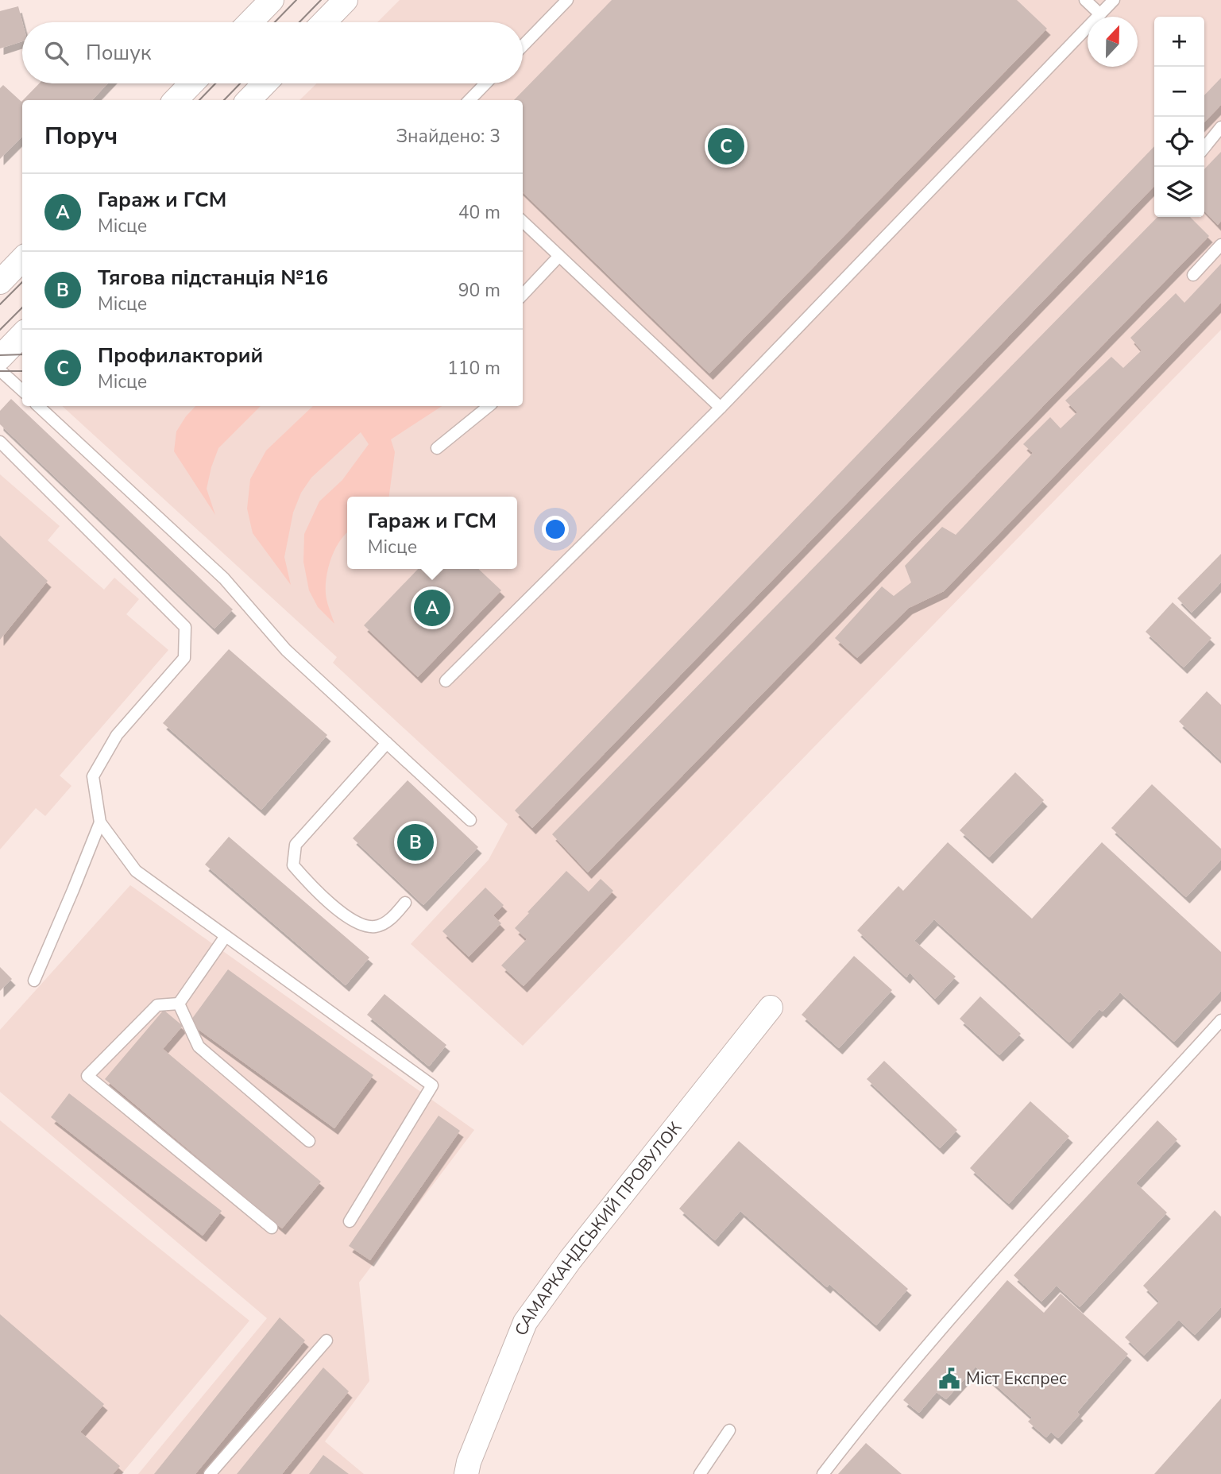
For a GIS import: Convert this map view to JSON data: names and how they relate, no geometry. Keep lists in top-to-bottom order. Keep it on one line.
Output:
{"streets":{"street":["САМАРКАНДСЬКИЙ ПРОВУЛОК"]},"places":{"public building":["Міст Експрес"]},"north":"top","page":{"map_buttons":["+","−"],"search":"Пошук","heading":["Поруч","Знайдено: 3"],"pins":["C","A","B"],"list":[{"mark":"A","name":"Гараж и ГСМ","note":"Місце","value":"40 m"},{"mark":"B","name":"Тягова пiдстанцiя №16","note":"Місце","value":"90 m"},{"mark":"C","name":"Профилакторий","note":"Місце","value":"110 m"}],"popup":["Гараж и ГСМ","Місце"]}}
